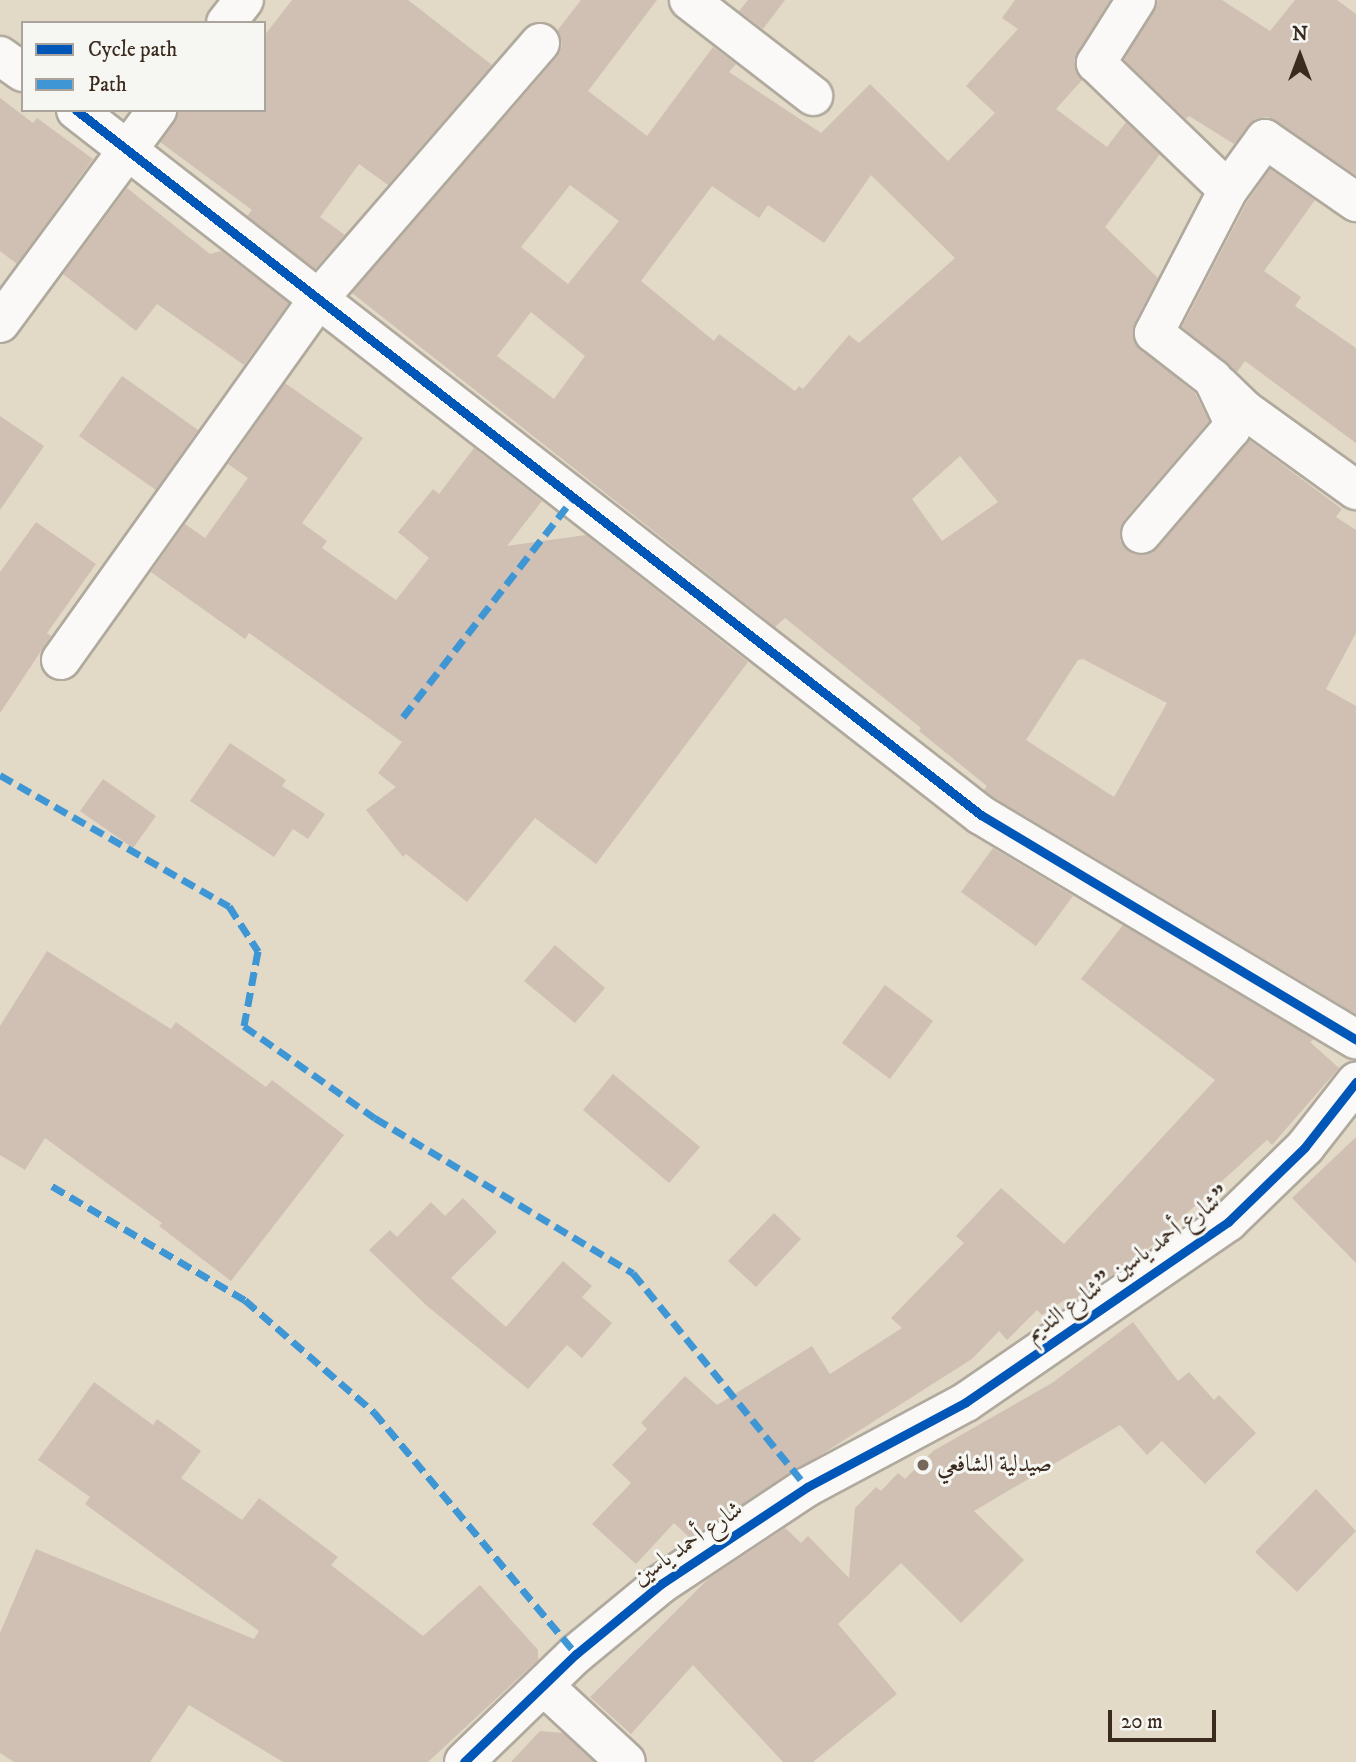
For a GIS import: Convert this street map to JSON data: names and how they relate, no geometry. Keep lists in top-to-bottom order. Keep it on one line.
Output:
{"streets":{"street":["شارع أحمد ياسين \"شارع النديم\"","شارع أحمد ياسين"]},"crossings":[["شارع أحمد ياسين \"شارع النديم\"","شارع أحمد ياسين"]],"places":["صيدلية الشافعي"],"legend":["Cycle path","Path"],"scale_bar":"20 m","north":"top"}
